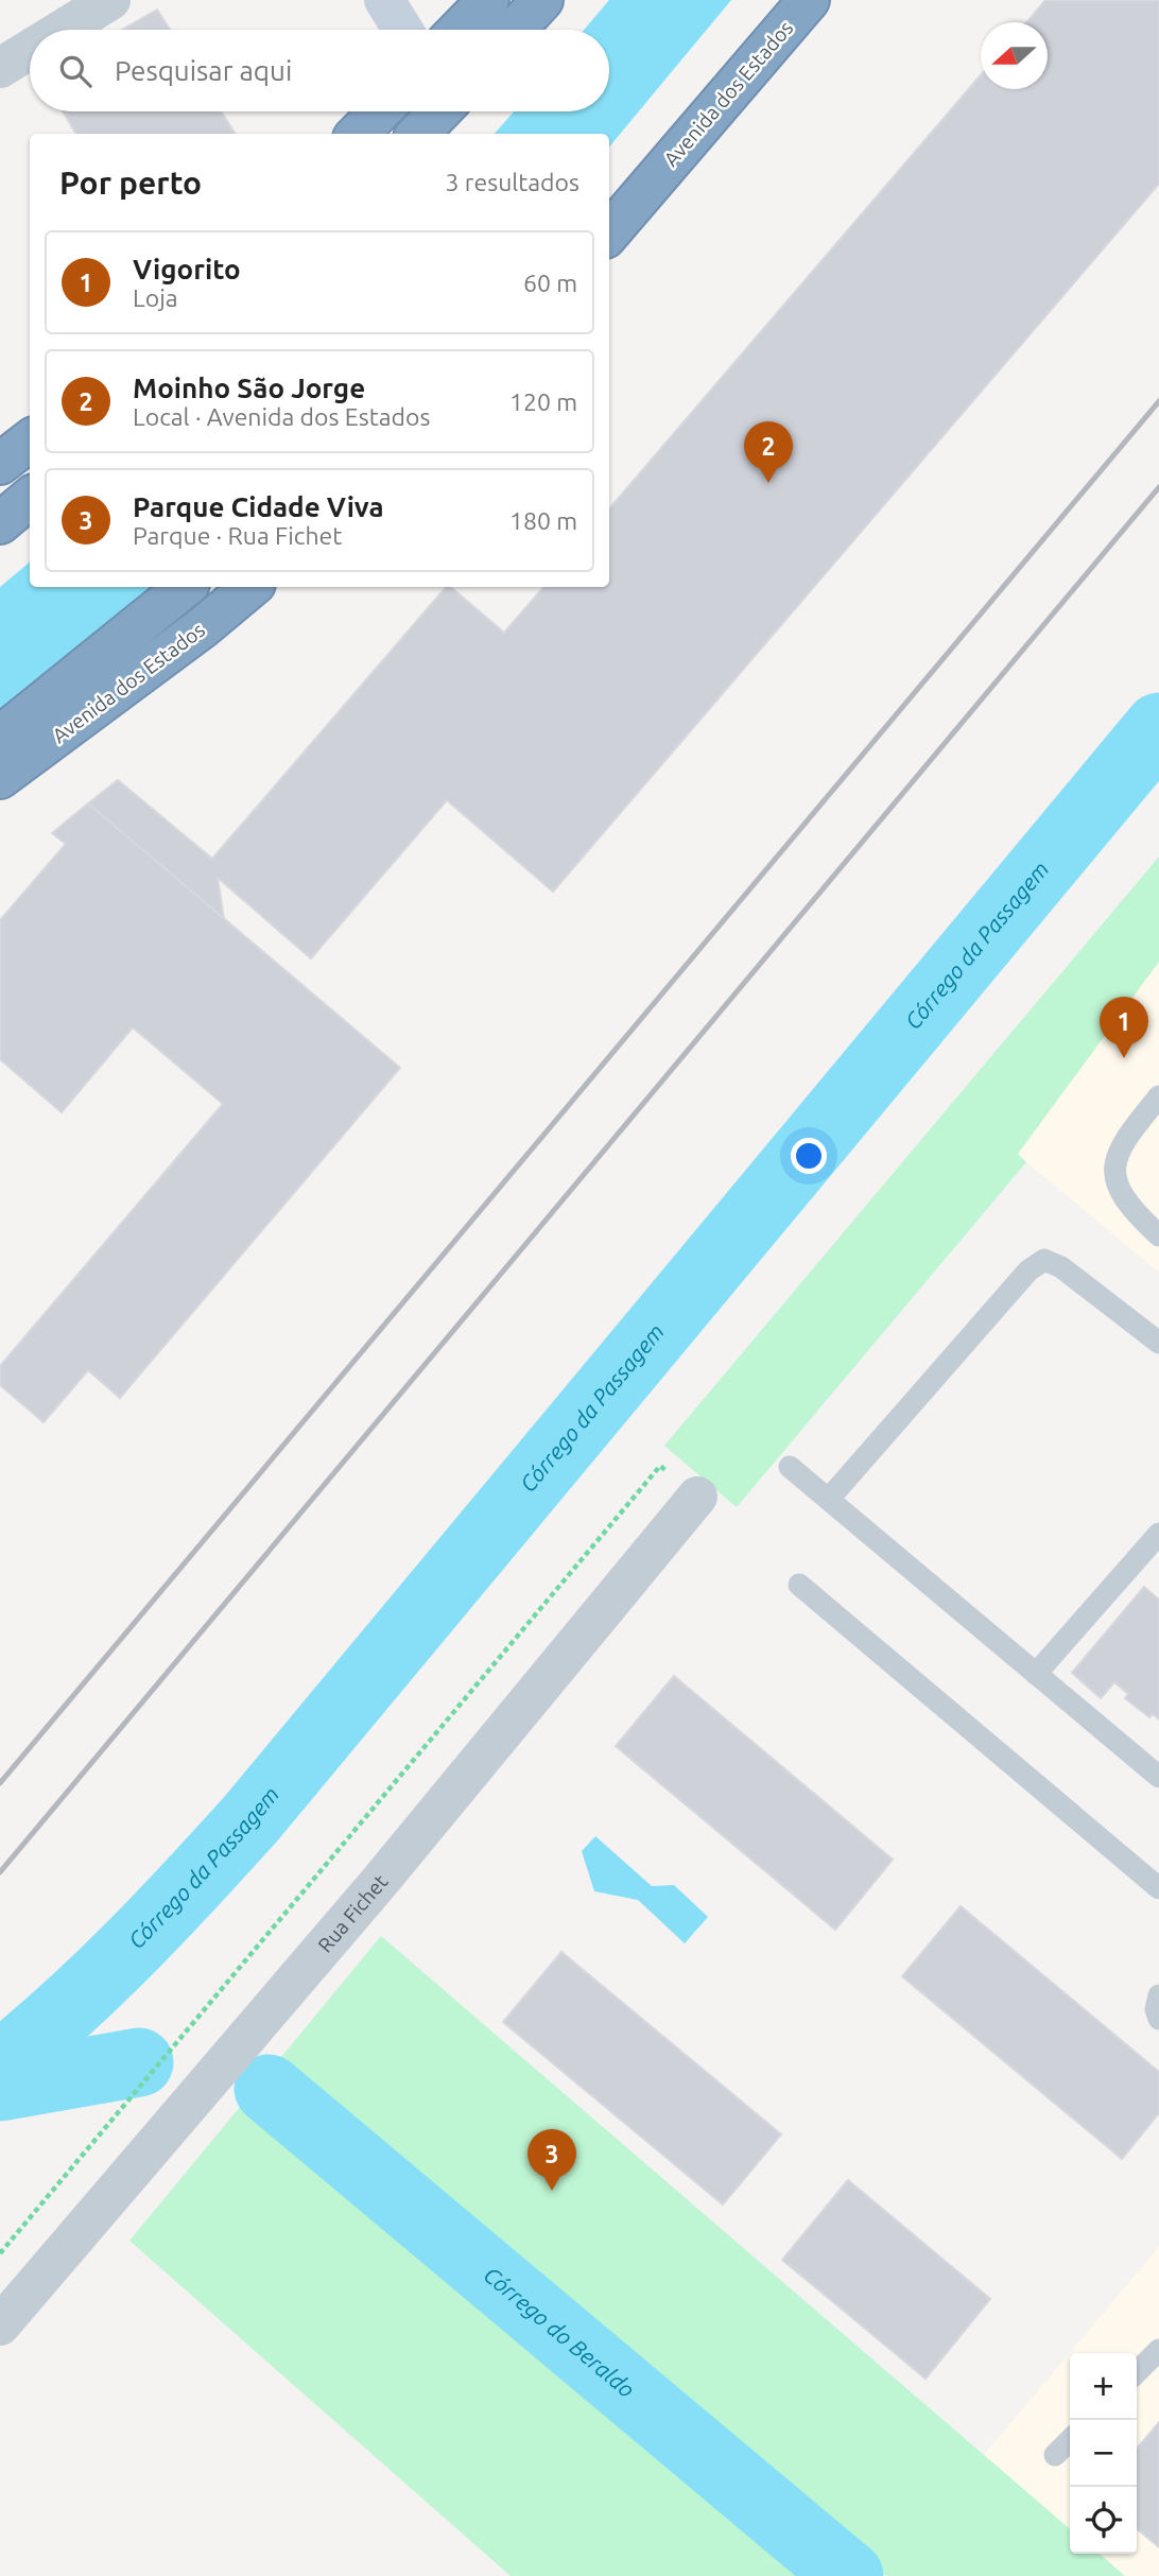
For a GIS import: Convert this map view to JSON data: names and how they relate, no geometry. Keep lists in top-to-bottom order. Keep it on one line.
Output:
{"streets":{"highway":["Avenida dos Estados"],"street":["Rua Fichet"]},"water":["Córrego da Passagem","Córrego do Beraldo"],"north":"left","page":{"search":"Pesquisar aqui","heading":["Por perto","3 resultados"],"list":[{"mark":"1","name":"Vigorito","note":"Loja","value":"60 m"},{"mark":"2","name":"Moinho São Jorge","note":"Local · Avenida dos Estados","value":"120 m"},{"mark":"3","name":"Parque Cidade Viva","note":"Parque · Rua Fichet","value":"180 m"}],"pins":["2","1","3"],"map_buttons":["+","−"]}}
